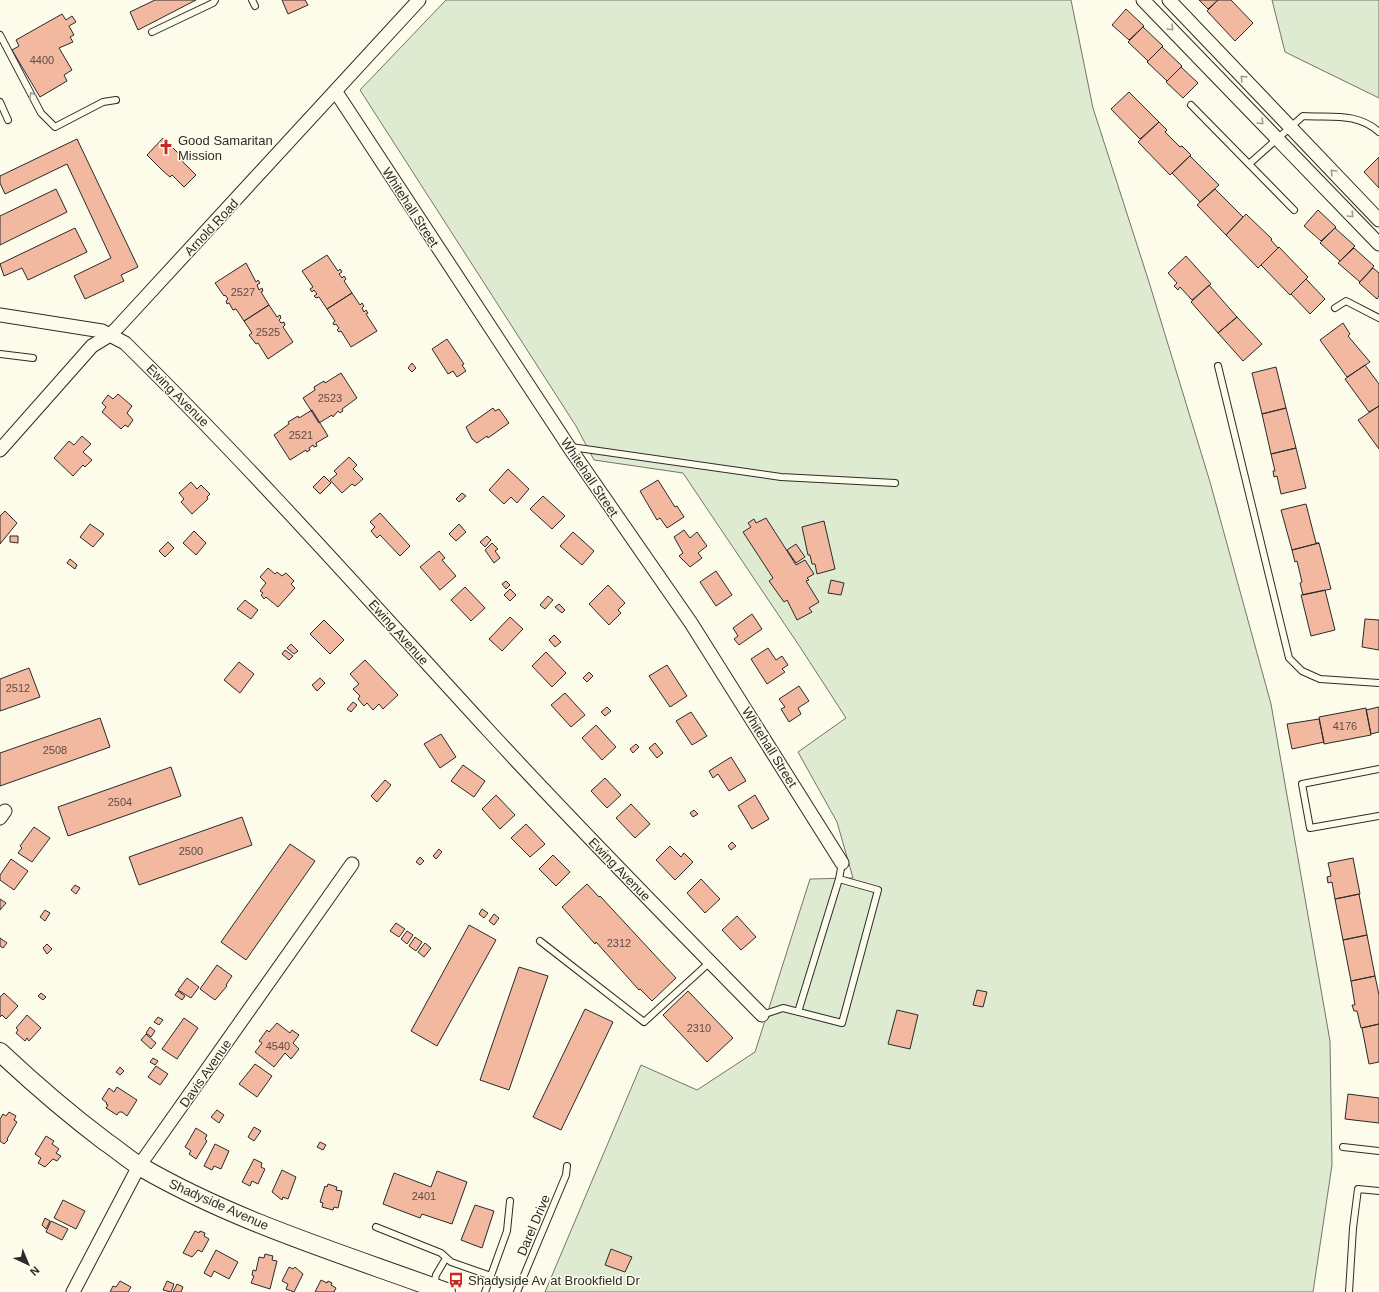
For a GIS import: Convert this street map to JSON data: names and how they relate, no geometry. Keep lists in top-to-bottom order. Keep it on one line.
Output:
{"streets":{"street":["Whitehall Street","Arnold Road","Ewing Avenue","Davis Avenue","Shadyside Avenue"],"lane":["Darel Drive"]},"crossings":[["Whitehall Street","Arnold Road"],["Arnold Road","Ewing Avenue"],["Davis Avenue","Shadyside Avenue"]],"places":{"church":["Good Samaritan Mission"],"bus stop":["Shadyside Av at Brookfield Dr"]},"house_numbers":["4400","2527","2525","2523","2521","2512","4176","2508","2504","2500","2312","2310","4540","2401"],"north":"bottom right"}
